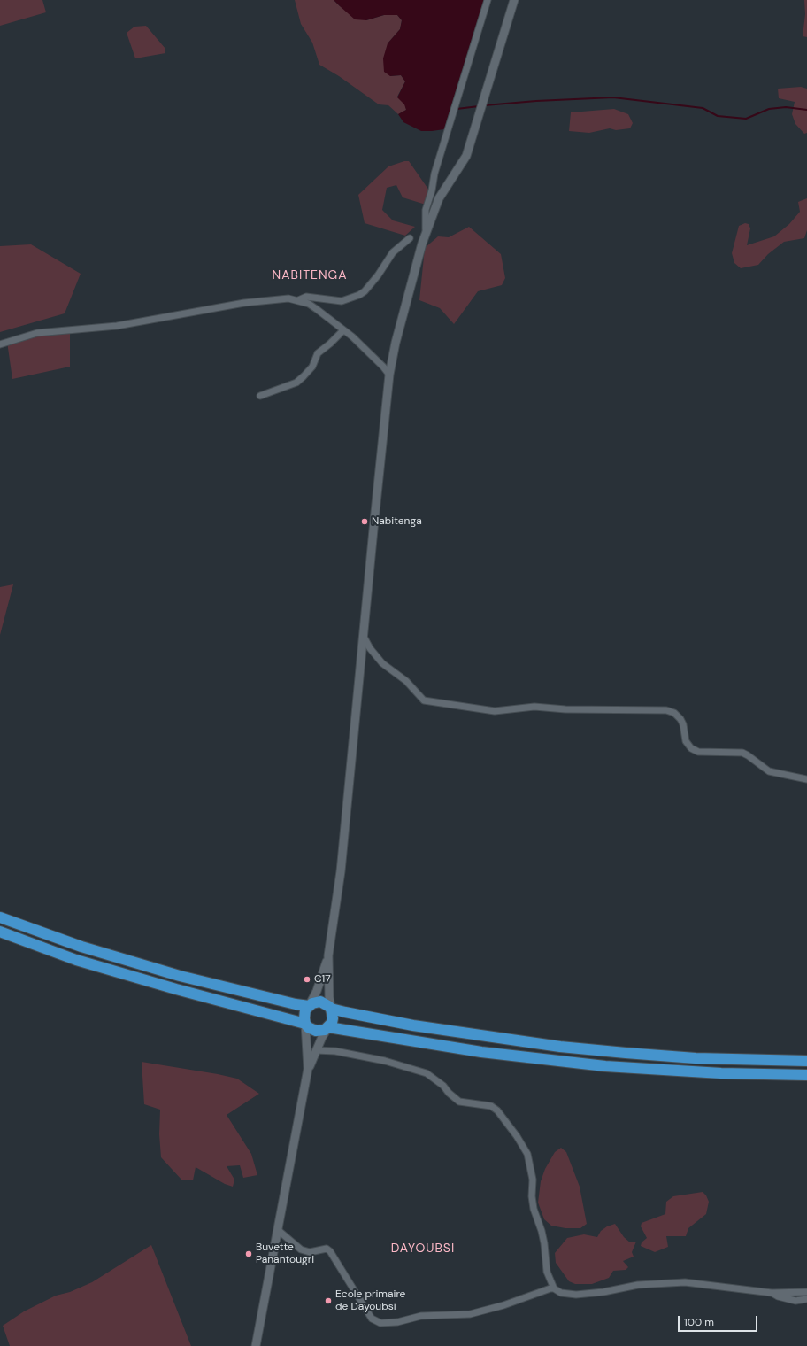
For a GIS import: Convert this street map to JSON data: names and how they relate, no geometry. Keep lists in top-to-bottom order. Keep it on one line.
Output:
{"districts":["NABITENGA","DAYOUBSI"],"places":["Nabitenga","C17","Buvette Panantougri","Ecole primaire de Dayoubsi"],"scale_bar":"100 m"}
